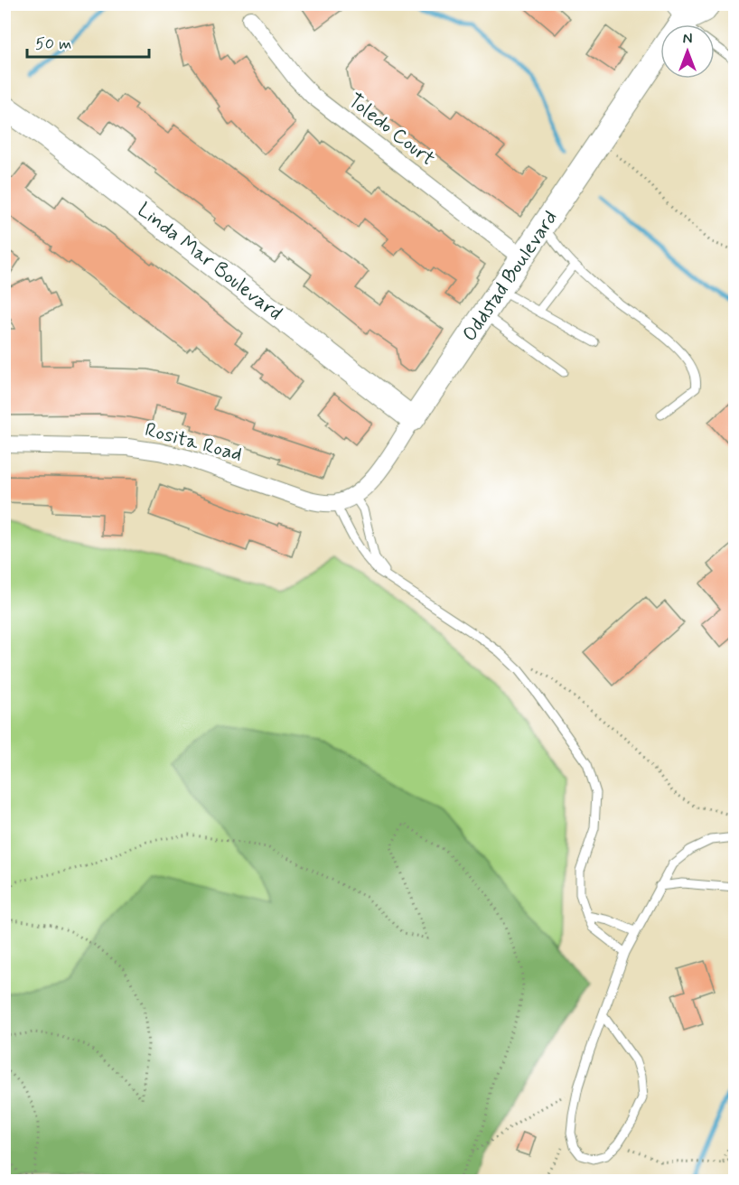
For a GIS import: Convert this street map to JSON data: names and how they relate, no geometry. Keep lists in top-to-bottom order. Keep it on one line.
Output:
{"streets":{"street":["Toledo Court","Linda Mar Boulevard","Oddstad Boulevard","Rosita Road"]},"crossings":[["Toledo Court","Oddstad Boulevard"],["Linda Mar Boulevard","Oddstad Boulevard"],["Oddstad Boulevard","Rosita Road"]],"scale_bar":"50 m","north":"top"}
